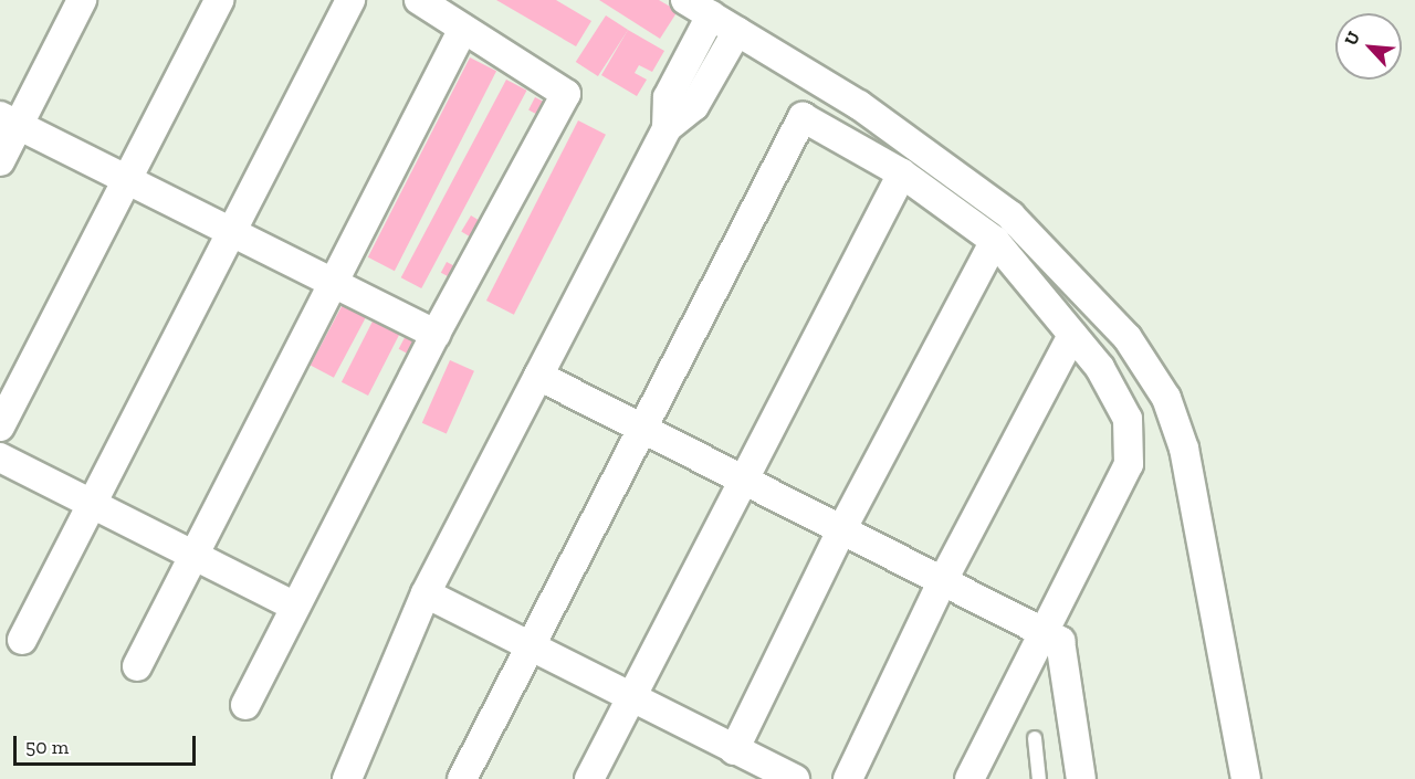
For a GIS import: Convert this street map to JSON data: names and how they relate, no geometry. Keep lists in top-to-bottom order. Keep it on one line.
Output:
{"scale_bar":"50 m","north":"top left"}
